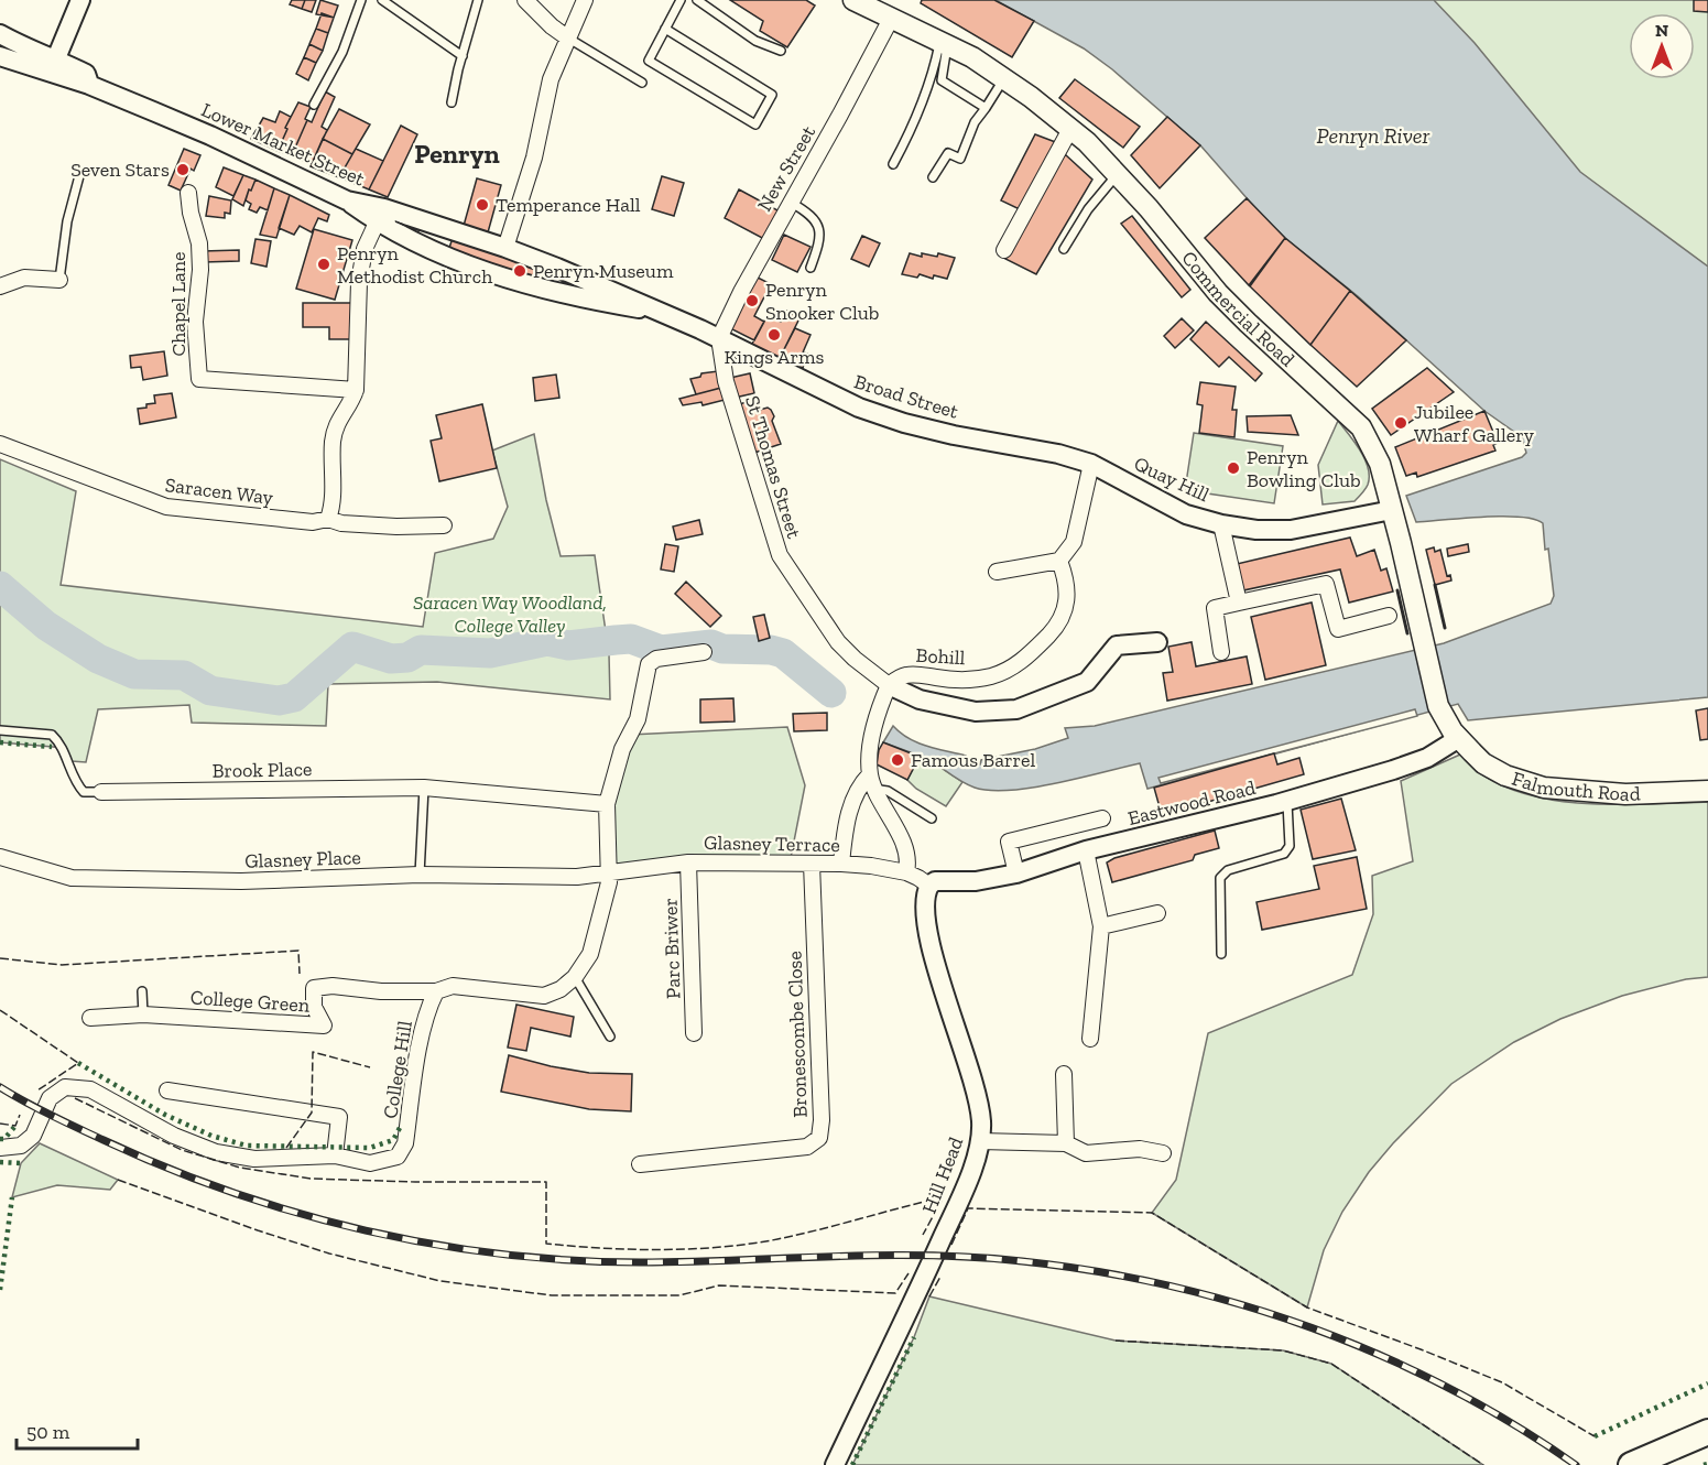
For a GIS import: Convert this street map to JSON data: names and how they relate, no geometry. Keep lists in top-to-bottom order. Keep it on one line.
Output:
{"streets":{"main road":["Commercial Road","Falmouth Road"],"street":["Lower Market Street","New Street","Chapel Lane","Broad Street","St Thomas Street","Quay Hill","Saracen Way","Bohill","Brook Place","Eastwood Road","Glasney Terrace","Glasney Place","Parc Briwer","College Green","Bronescombe Close","College Hill","Hill Head"]},"crossings":[["Lower Market Street","New Street"],["Lower Market Street","Broad Street"],["Lower Market Street","St Thomas Street"],["New Street","Commercial Road"],["New Street","Broad Street"],["New Street","St Thomas Street"],["Commercial Road","Quay Hill"],["Commercial Road","Falmouth Road"],["Commercial Road","Eastwood Road"],["Broad Street","St Thomas Street"],["Broad Street","Quay Hill"],["St Thomas Street","Bohill"],["Falmouth Road","Eastwood Road"],["Eastwood Road","Glasney Terrace"],["Eastwood Road","Hill Head"],["Glasney Terrace","Glasney Place"],["Glasney Terrace","Parc Briwer"],["Glasney Terrace","Bronescombe Close"],["Glasney Terrace","Hill Head"],["College Green","College Hill"]],"districts":["Penryn"],"water":["Penryn River"],"parks":["Saracen Way Woodland, College Valley"],"places":["Seven Stars","Temperance Hall","Penryn Methodist Church","Penryn Museum","Penryn Snooker Club","Kings Arms","Jubilee Wharf Gallery","Penryn Bowling Club","Famous Barrel"],"scale_bar":"50 m","north":"top"}
